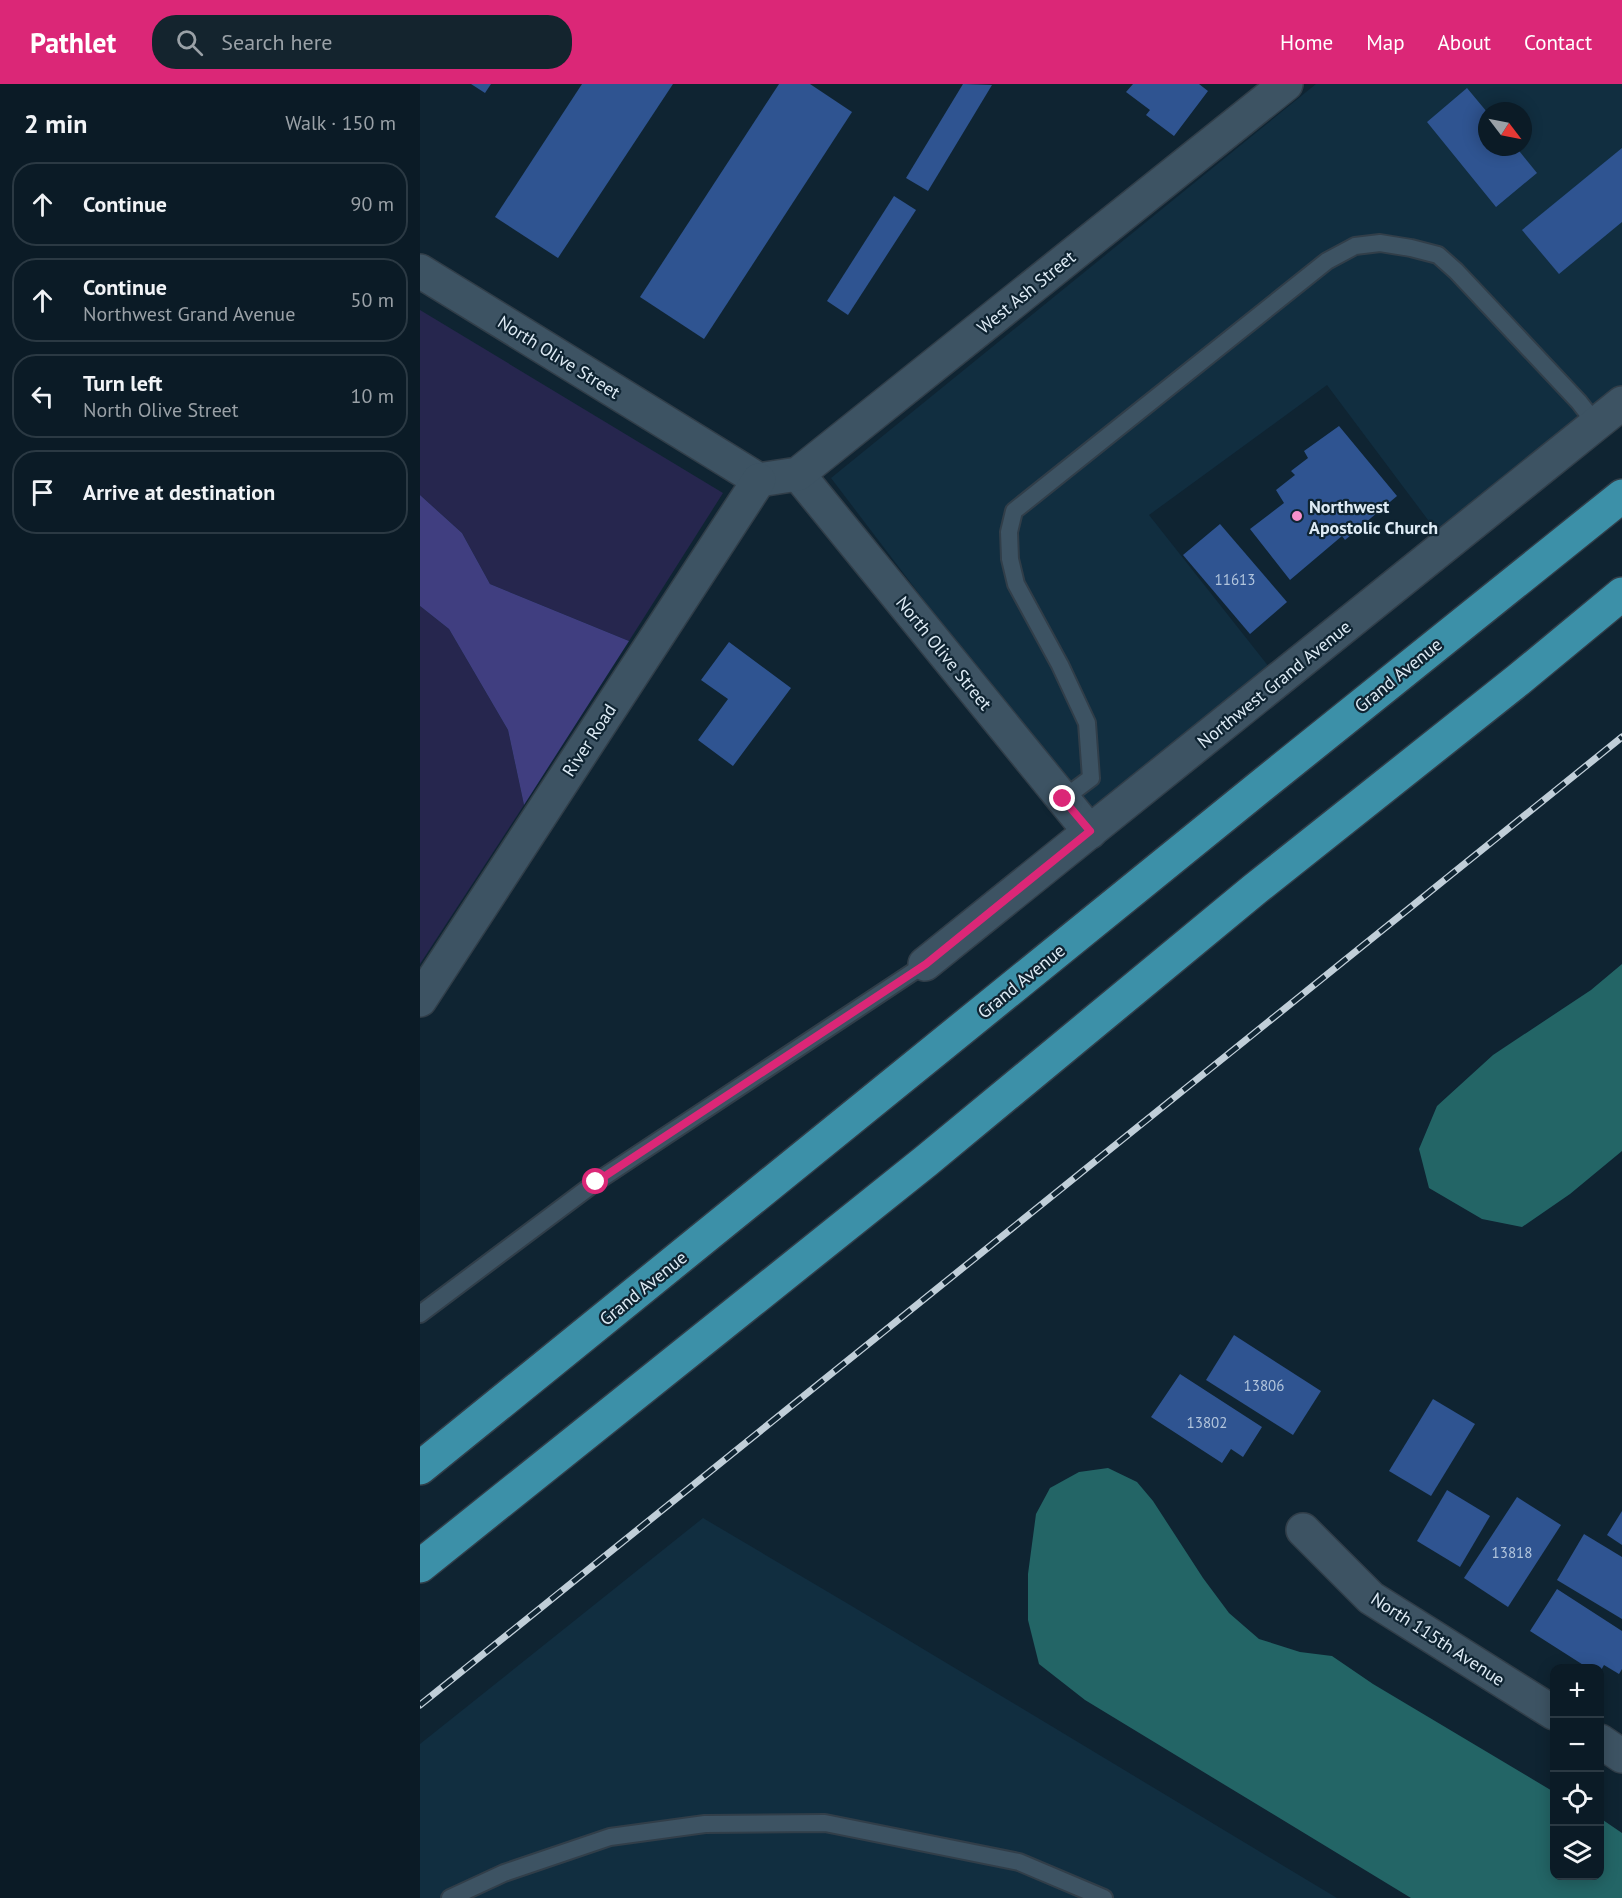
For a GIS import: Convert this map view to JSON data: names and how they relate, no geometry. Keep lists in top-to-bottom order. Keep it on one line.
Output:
{"streets":{"highway":["Grand Avenue"],"street":["West Ash Street","North Olive Street","Northwest Grand Avenue","River Road","North 115th Avenue"]},"crossings":[["West Ash Street","North Olive Street"],["West Ash Street","River Road"],["North Olive Street","Northwest Grand Avenue"],["North Olive Street","River Road"]],"places":["Northwest Apostolic Church"],"house_numbers":["11613","13806","13802","13818"],"north":"bottom right","page":{"header":"Pathlet","search":"Search here","nav":["Home","Map","About","Contact"],"heading":["2 min","Walk · 150 m"],"list":[["Continue","90 m"],["Continue","Northwest Grand Avenue","50 m"],["Turn left","North Olive Street","10 m"],"Arrive at destination"],"map_buttons":["+","−"]}}
